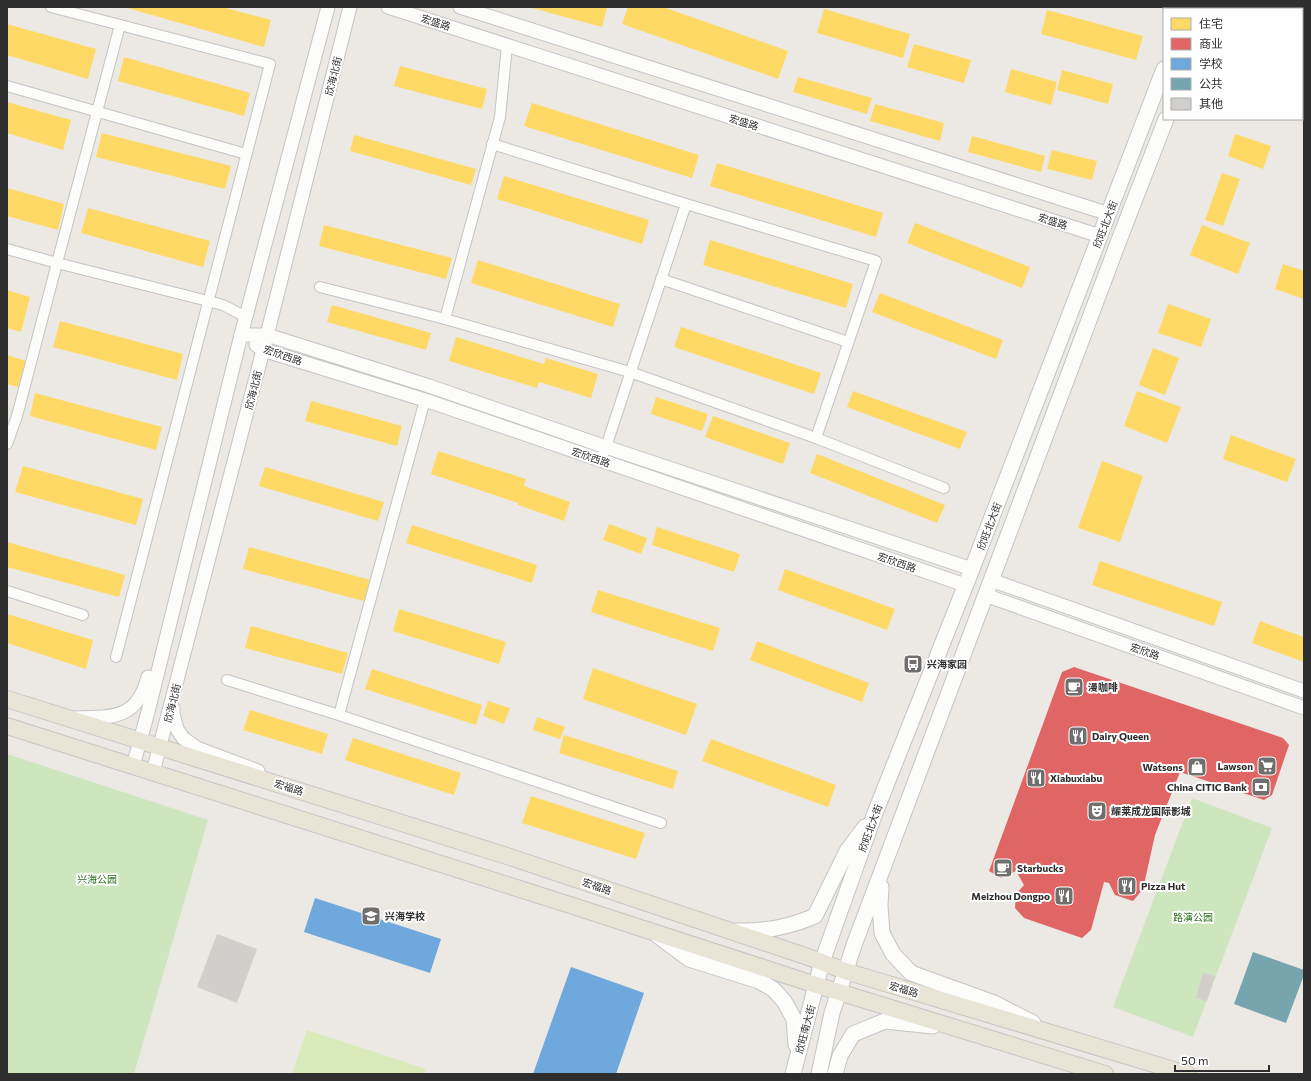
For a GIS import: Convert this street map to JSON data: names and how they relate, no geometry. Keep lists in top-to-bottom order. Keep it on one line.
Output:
{"streets":{"main road":["欣旺北大街","宏福路","欣旺南大街"],"street":["宏盛路","欣海北街","宏欣西路","宏欣路"]},"crossings":[["宏盛路","欣旺北大街"],["欣海北街","宏欣西路"],["欣海北街","宏福路"],["欣旺北大街","宏欣西路"],["欣旺北大街","宏欣路"],["欣旺北大街","宏福路"],["欣旺北大街","欣旺南大街"]],"parks":["兴海公园","路演公园"],"places":{"bus stop":["兴海家园"],"cafe":["漫咖啡","Starbucks"],"restaurant":["Dairy Queen","Xiabuxiabu","Pizza Hut","Meizhou Dongpo"],"supermarket":["Lawson"],"shop":["Watsons"],"bank":["China CITIC Bank"],"theatre":["耀莱成龙国际影城"],"school or university":["兴海学校"]},"legend":["住宅","商业","学校","公共","其他"],"scale_bar":"50 m"}
